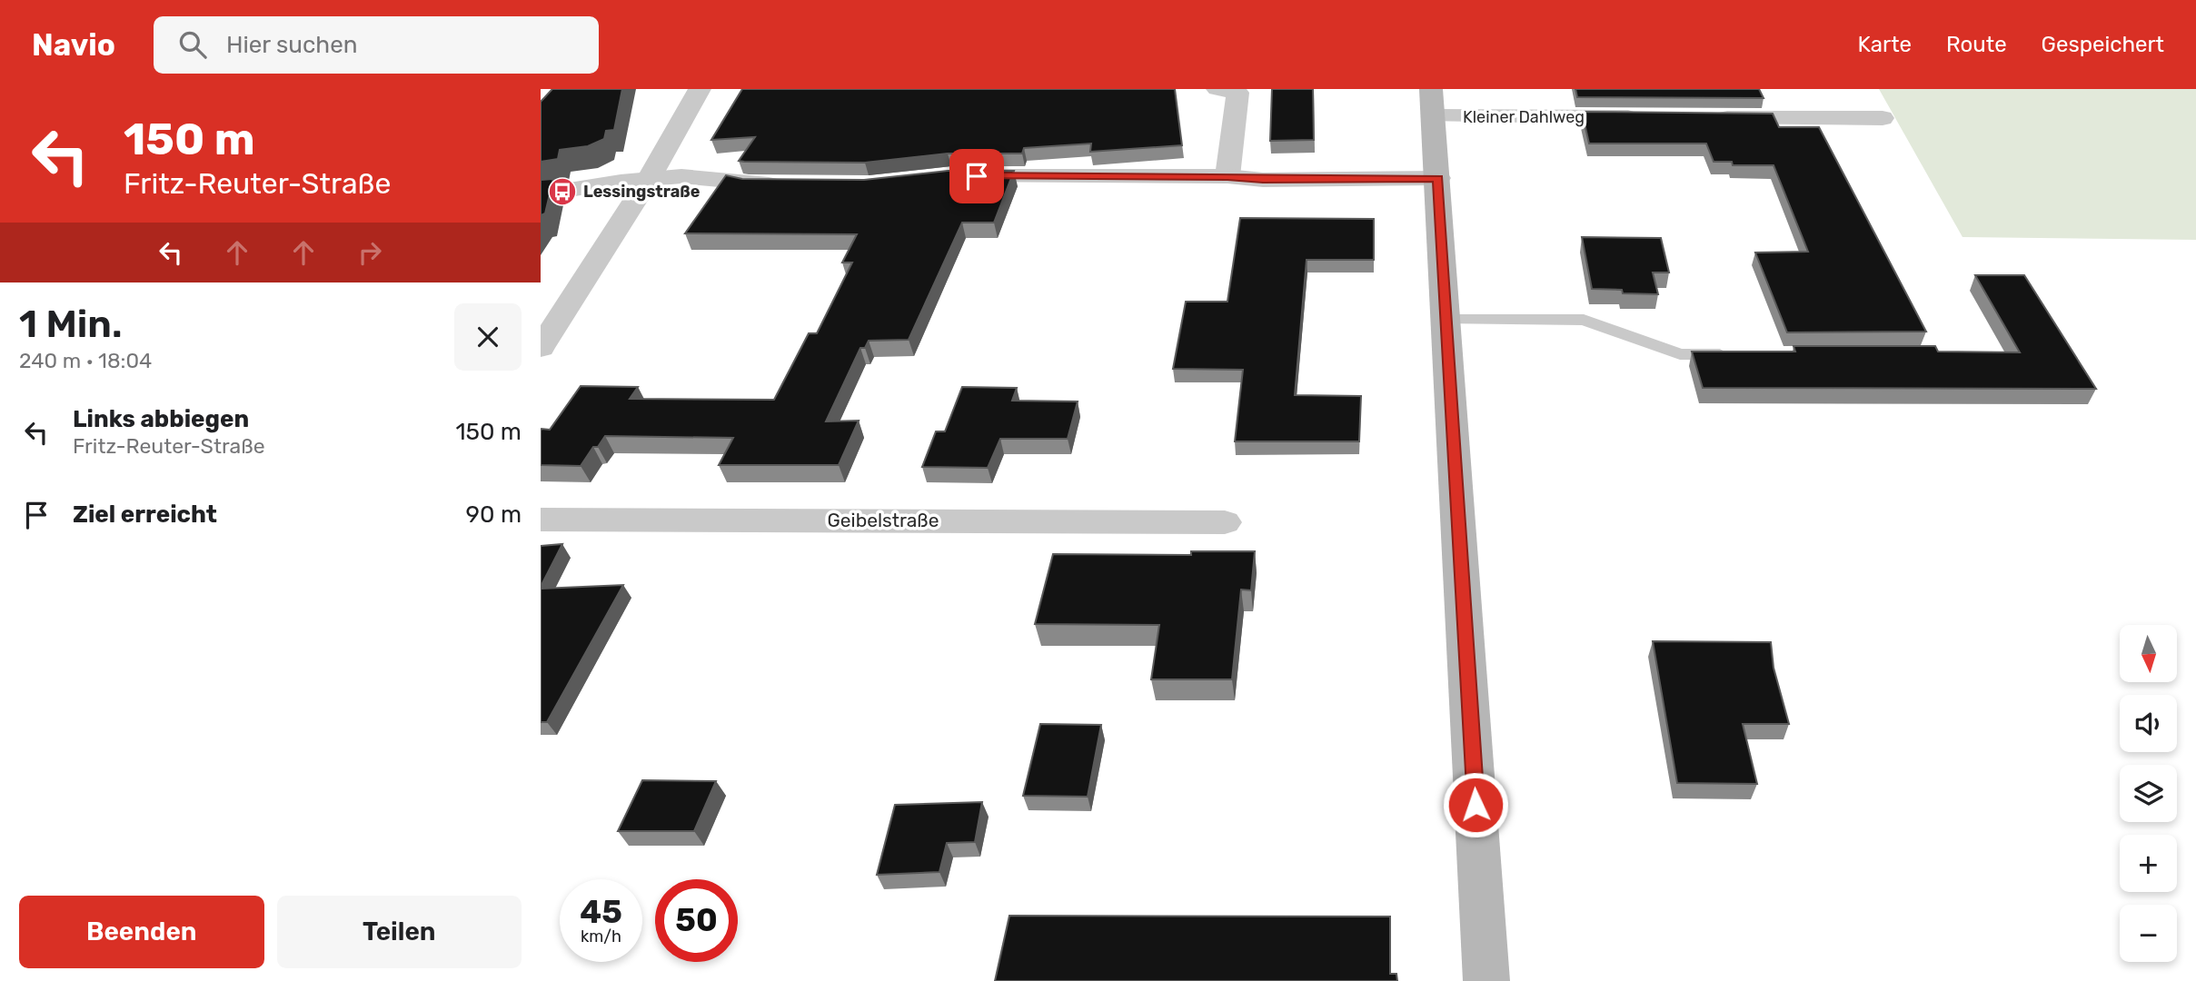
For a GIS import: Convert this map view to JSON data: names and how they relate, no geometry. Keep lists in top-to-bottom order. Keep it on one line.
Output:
{"streets":{"street":["Kleiner Dahlweg","Geibelstraße"]},"places":{"bus stop":["Lessingstraße"]},"north":"bottom","page":{"header":"Navio","search":"Hier suchen","nav":["Karte","Route","Gespeichert"],"turn":["150 m","Fritz-Reuter-Straße"],"heading":["1 Min.","240 m · 18:04"],"list":[{"name":"Links abbiegen","note":"Fritz-Reuter-Straße","value":"150 m"},{"name":"Ziel erreicht","value":"90 m"}],"map_buttons":["+","−"],"speed":"45 km/h","limit":"50","buttons":["Beenden","Teilen"]}}
